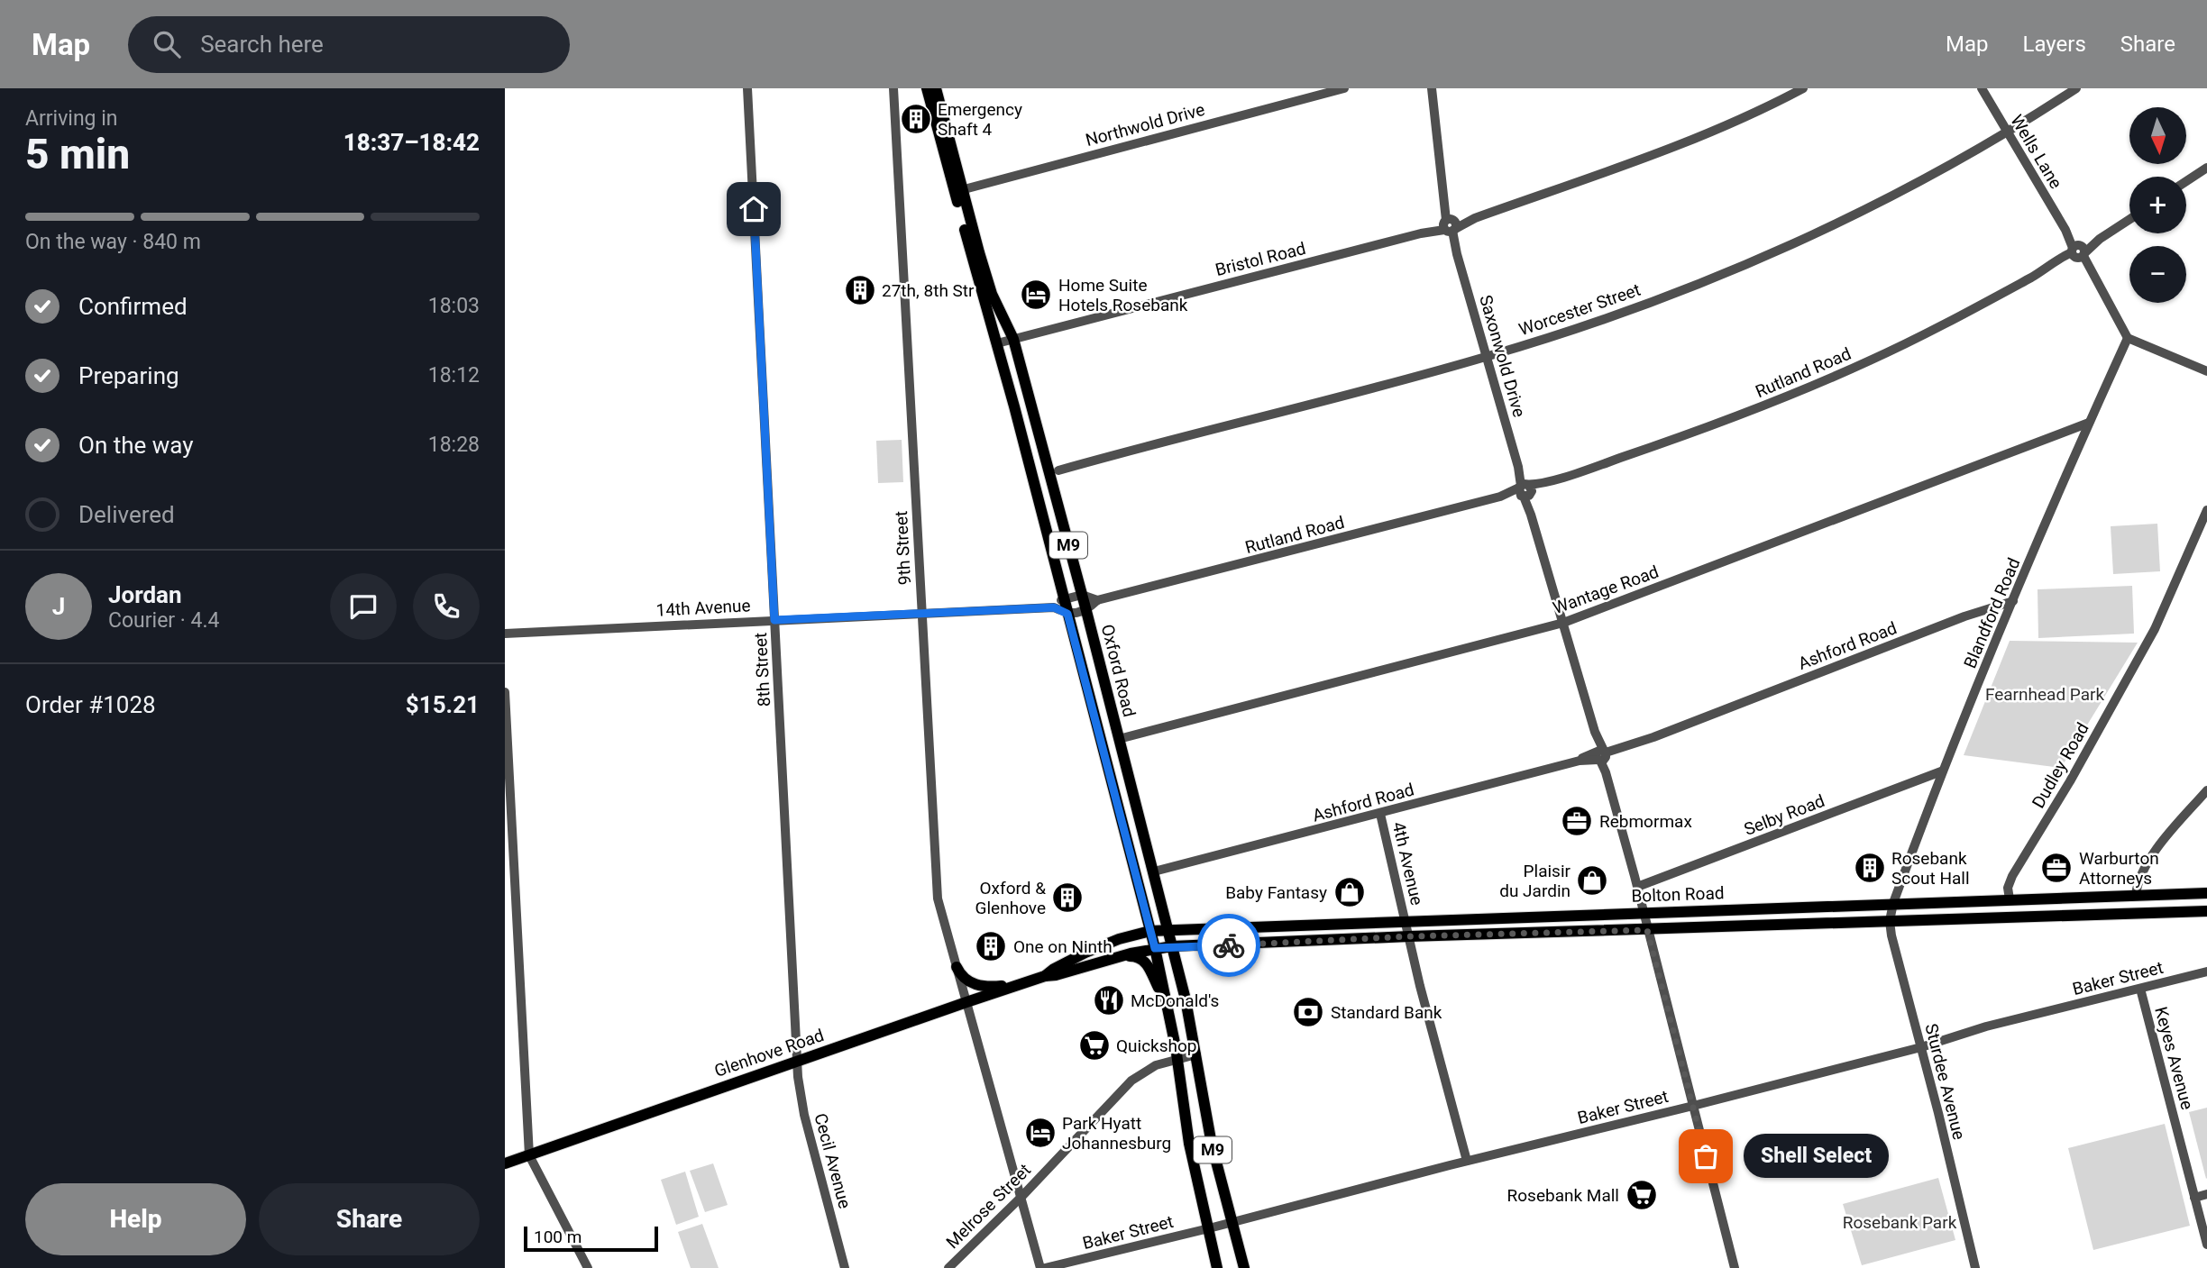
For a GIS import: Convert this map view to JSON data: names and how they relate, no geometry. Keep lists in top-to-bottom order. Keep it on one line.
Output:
{"streets":{"main road":["M9","Oxford Road","Bolton Road","Glenhove Road"],"street":["Northwold Drive","Wells Lane","Bristol Road","Worcester Street","Saxonwold Drive","Rutland Road","9th Street","Wantage Road","14th Avenue","Blandford Road","Ashford Road","8th Street","Dudley Road","Selby Road","4th Avenue","Baker Street","Keyes Avenue","Sturdee Avenue","Cecil Avenue","Melrose Street"]},"crossings":[["Northwold Drive","Oxford Road"],["Wells Lane","Worcester Street"],["Wells Lane","Rutland Road"],["Wells Lane","Blandford Road"],["Bristol Road","Saxonwold Drive"],["Bristol Road","Oxford Road"],["Worcester Street","Saxonwold Drive"],["Worcester Street","Oxford Road"],["Saxonwold Drive","Rutland Road"],["Saxonwold Drive","Wantage Road"],["Saxonwold Drive","Ashford Road"],["Saxonwold Drive","Selby Road"],["Saxonwold Drive","Bolton Road"],["Saxonwold Drive","Baker Street"],["9th Street","14th Avenue"],["9th Street","Baker Street"],["9th Street","Glenhove Road"],["9th Street","Melrose Street"],["Wantage Road","Blandford Road"],["Wantage Road","Oxford Road"],["14th Avenue","8th Street"],["Blandford Road","Ashford Road"],["Blandford Road","Selby Road"],["Blandford Road","Bolton Road"],["Blandford Road","Sturdee Avenue"],["Ashford Road","Oxford Road"],["Ashford Road","4th Avenue"],["8th Street","Glenhove Road"],["8th Street","Cecil Avenue"],["Oxford Road","Bolton Road"],["Oxford Road","Baker Street"],["Oxford Road","Glenhove Road"],["Oxford Road","Melrose Street"],["Dudley Road","Bolton Road"],["4th Avenue","Bolton Road"],["4th Avenue","Baker Street"],["Bolton Road","Glenhove Road"],["Bolton Road","Sturdee Avenue"],["Baker Street","Keyes Avenue"],["Baker Street","Sturdee Avenue"],["Glenhove Road","Cecil Avenue"]],"parks":["Fearnhead Park","Rosebank Park"],"places":{"building":["Emergency Shaft 4","27th, 8th Str","Rosebank Scout Hall","Oxford & Glenhove","One on Ninth"],"hotel":["Home Suite Hotels Rosebank","Park Hyatt Johannesburg"],"office":["Rebmormax","Warburton Attorneys"],"shop":["Plaisir du Jardin","Baby Fantasy"],"restaurant":["McDonald's"],"bank":["Standard Bank"],"supermarket":["Quickshop","Rosebank Mall"],"other":["Shell Select"]},"scale_bar":"100 m","north":"bottom","page":{"header":"Map","search":"Search here","nav":["Map","Layers","Share"],"heading":["5 min","Arriving in","18:37–18:42"],"panel":["Jordan","Courier · 4.4","Order #1028","$15.21"],"map_buttons":["+","−"],"bar":"On the way · 840 m","list":[["Confirmed","18:03"],["Preparing","18:12"],["On the way","18:28"],"Delivered"],"round":"J","bubble":"Shell Select","buttons":["Help","Share"],"scale":"100 m"}}
